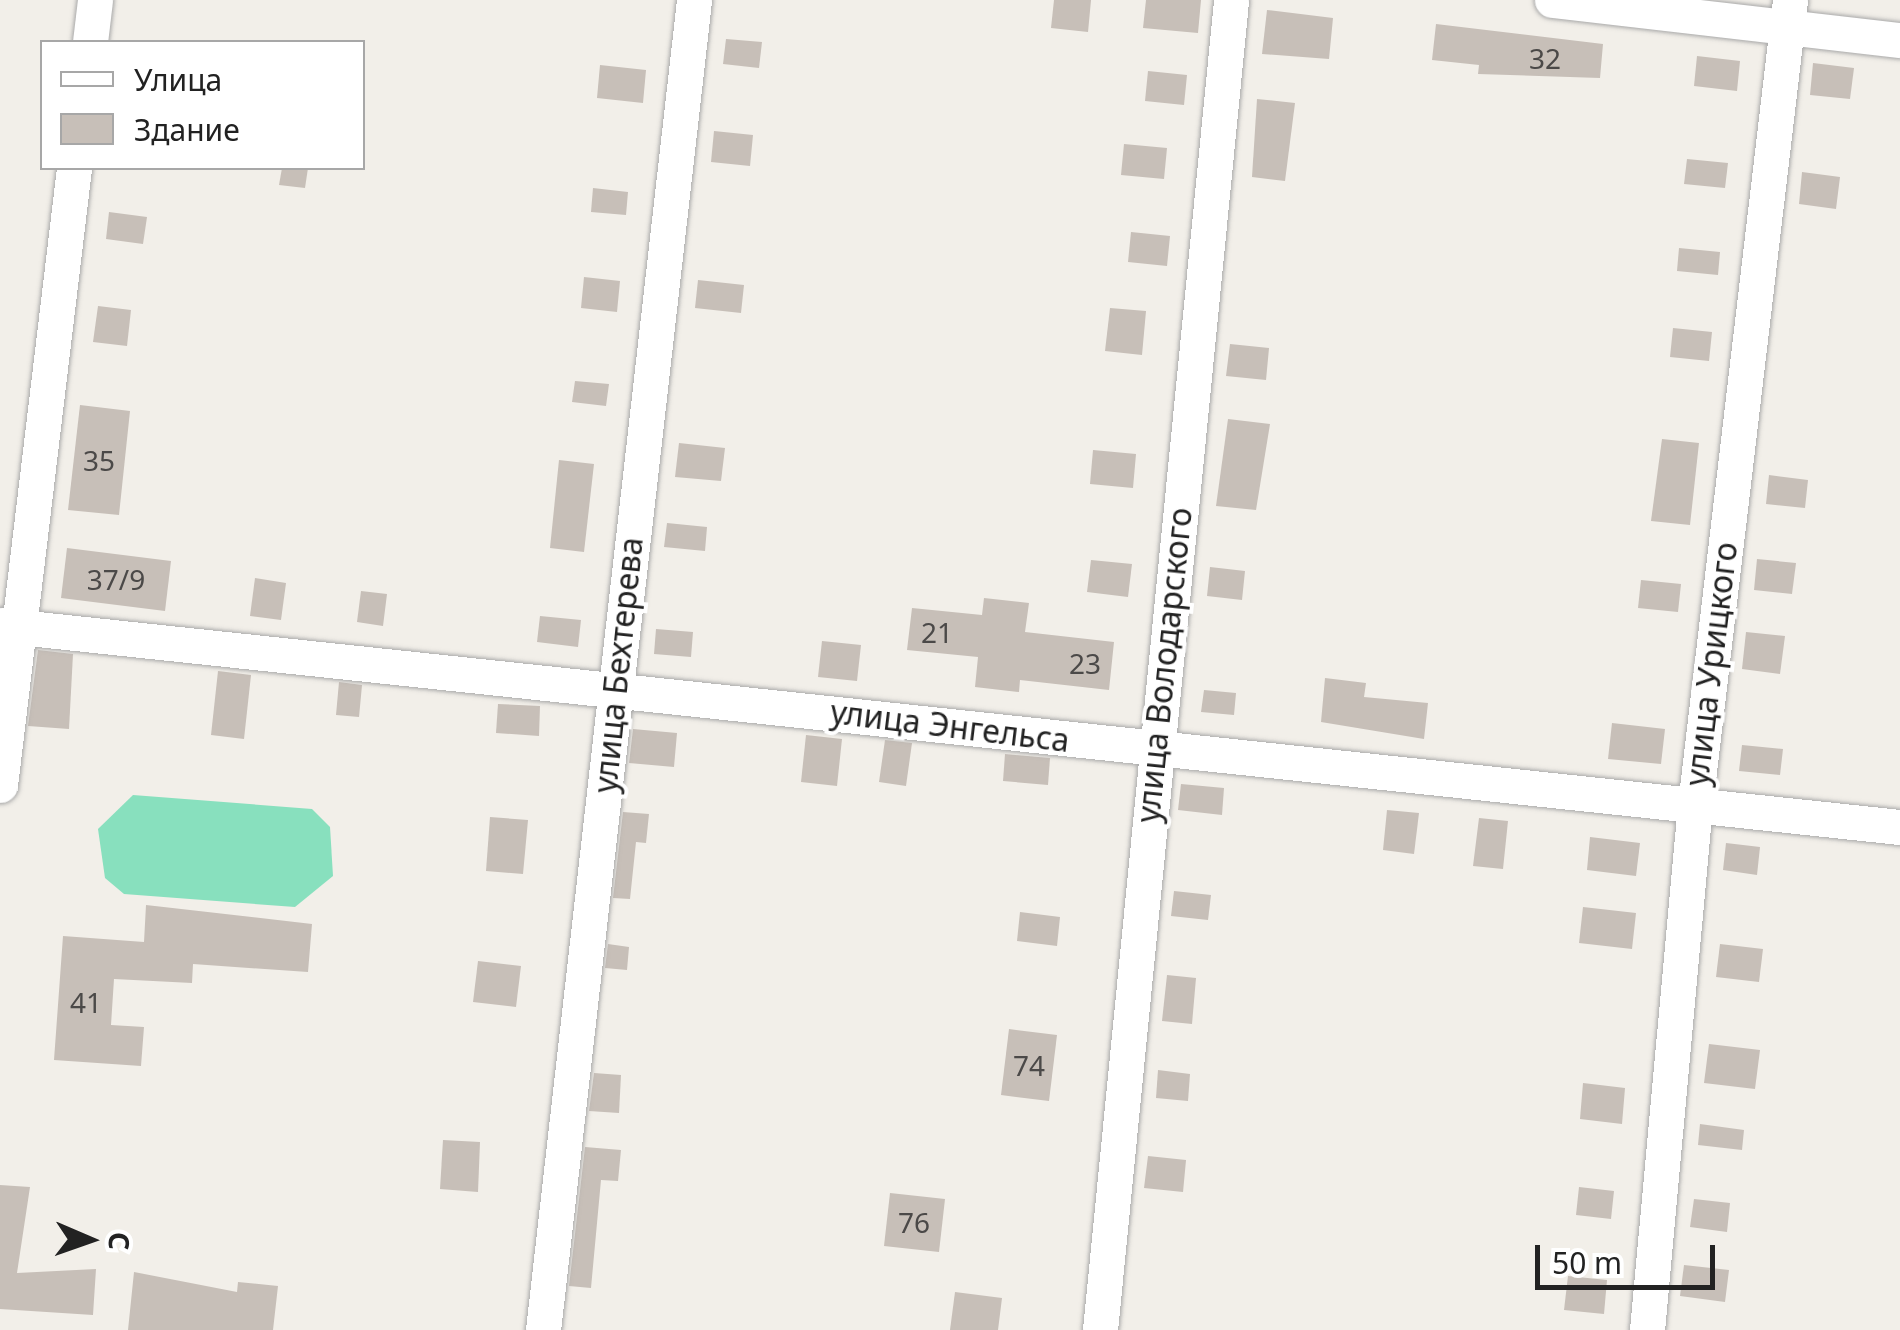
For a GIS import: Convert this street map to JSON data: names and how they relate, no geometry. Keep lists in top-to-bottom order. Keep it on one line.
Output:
{"streets":{"street":["улица Урицкого","улица Бехтерева","улица Володарского","улица Энгельса"]},"crossings":[["улица Урицкого","улица Энгельса"],["улица Бехтерева","улица Энгельса"],["улица Володарского","улица Энгельса"]],"house_numbers":["32","35","37/9","21","23","41","74","76"],"legend":["Улица","Здание"],"scale_bar":"50 m","north":"right"}
